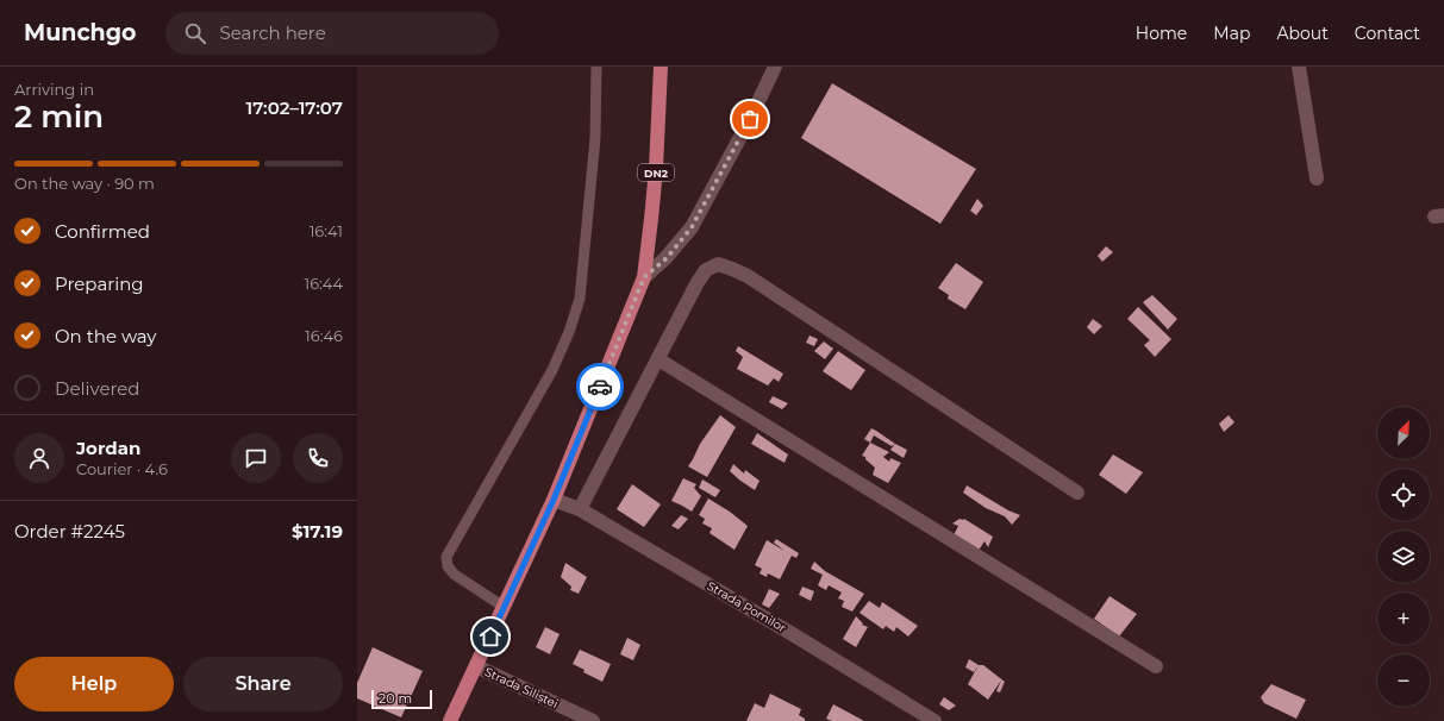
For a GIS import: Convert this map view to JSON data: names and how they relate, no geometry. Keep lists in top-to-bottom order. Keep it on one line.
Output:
{"streets":{"main road":["DN2"],"street":["Strada Pomilor","Strada Siliștei"]},"crossings":[["DN2","Strada Pomilor"],["DN2","Strada Siliștei"]],"scale_bar":"20 m","north":"top right","page":{"header":"Munchgo","search":"Search here","nav":["Home","Map","About","Contact"],"heading":["2 min","Arriving in","17:02–17:07"],"panel":["Jordan","Courier · 4.6","Order #2245","$17.19"],"bar":"On the way · 90 m","list":[["Confirmed","16:41"],["Preparing","16:44"],["On the way","16:46"],"Delivered"],"map_buttons":["+","−"],"buttons":["Help","Share"],"scale":"20 m"}}
